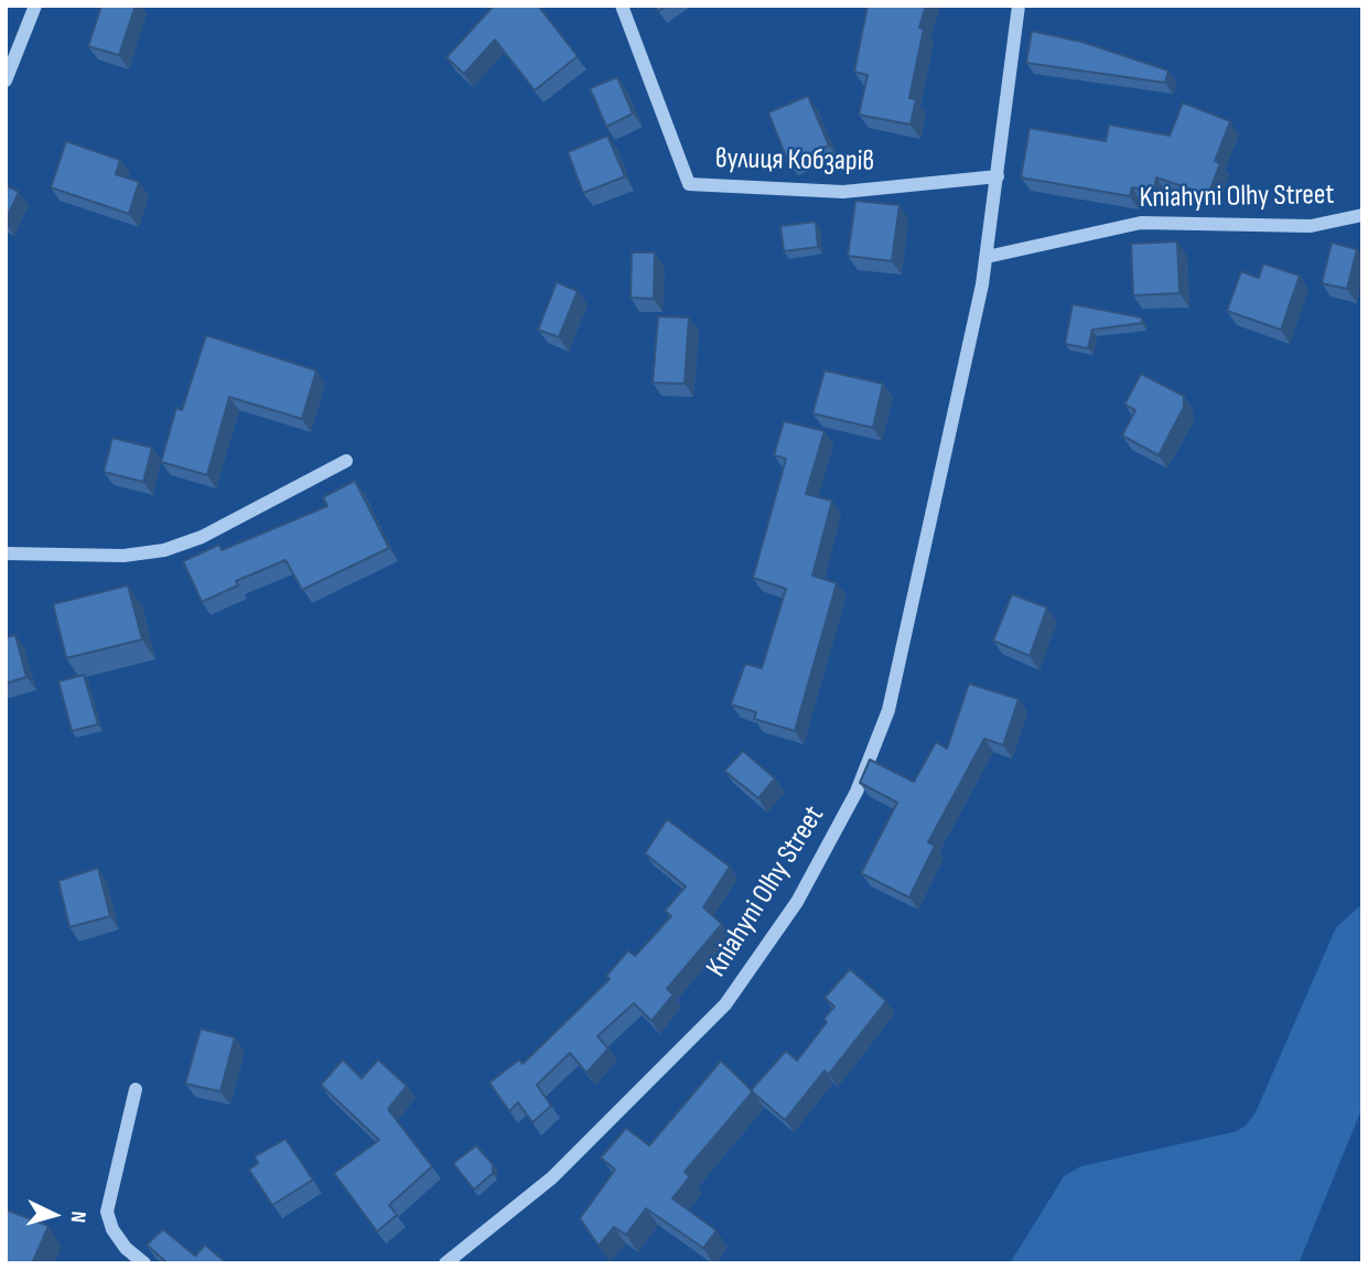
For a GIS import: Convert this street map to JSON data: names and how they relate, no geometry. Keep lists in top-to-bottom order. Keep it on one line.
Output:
{"streets":{"street":["Kniahyni Olhy Street"]},"north":"right"}
